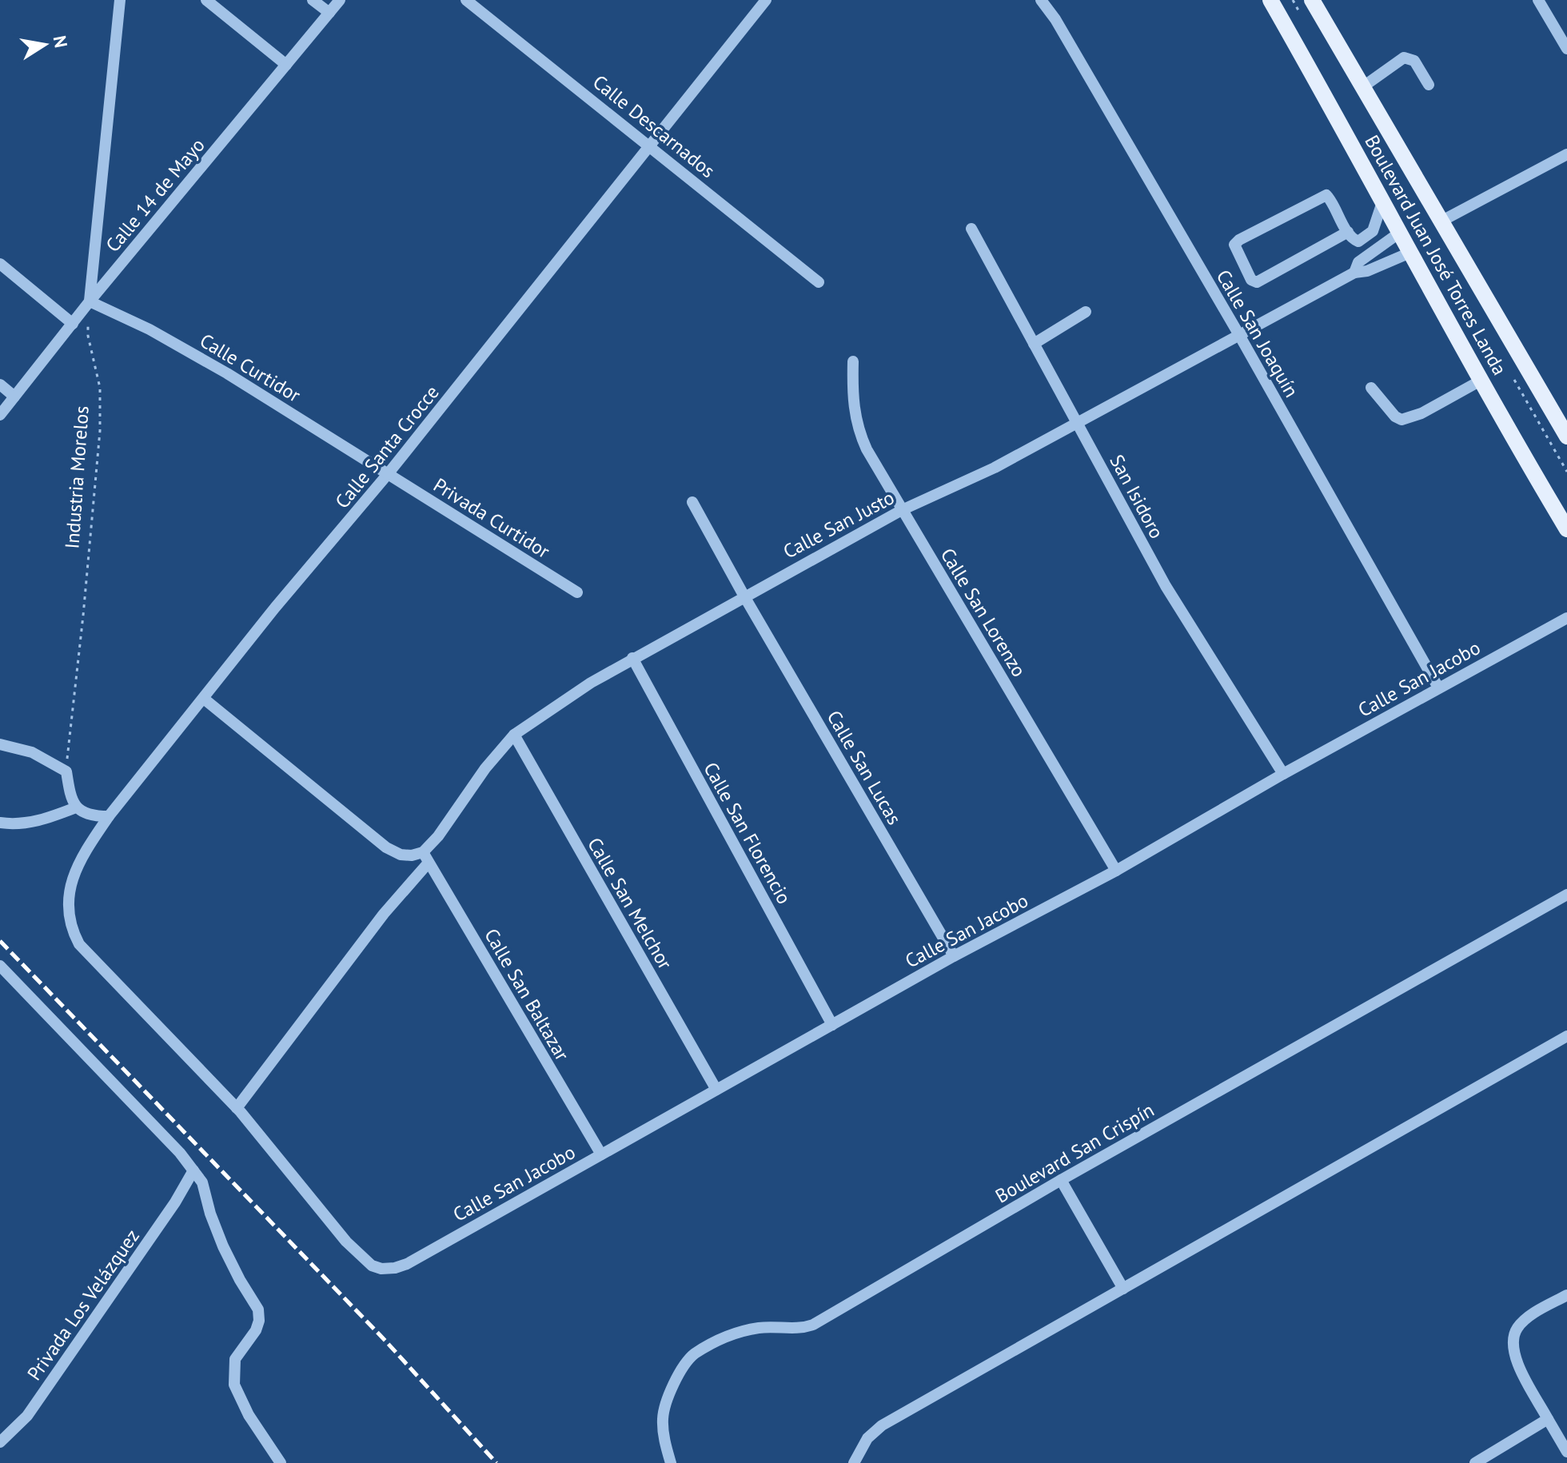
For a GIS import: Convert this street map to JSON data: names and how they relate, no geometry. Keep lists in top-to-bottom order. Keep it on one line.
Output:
{"streets":{"main road":["Boulevard Juan José Torres Landa"],"street":["Calle Descarnados","Calle 14 de Mayo","Calle San Joaquín","Calle Curtidor","Calle Santa Crocce","San Isidoro","Privada Curtidor","Calle San Justo","Calle San Lorenzo","Calle San Jacobo","Calle San Lucas","Calle San Florencio","Calle San Melchor","Calle San Baltazar","Boulevard San Crispín","Privada Los Velázquez"],"path":["Industria Morelos"]},"crossings":[["Calle Descarnados","Calle Santa Crocce"],["Calle 14 de Mayo","Calle Curtidor"],["Calle 14 de Mayo","Industria Morelos"],["Boulevard Juan José Torres Landa","Calle San Justo"],["Calle San Joaquín","Calle San Justo"],["Calle San Joaquín","Calle San Jacobo"],["Calle Curtidor","Calle Santa Crocce"],["Calle Curtidor","Industria Morelos"],["Calle Curtidor","Privada Curtidor"],["Calle Santa Crocce","Privada Curtidor"],["Calle Santa Crocce","Calle San Justo"],["Calle Santa Crocce","Calle San Jacobo"],["San Isidoro","Calle San Justo"],["San Isidoro","Calle San Jacobo"],["Calle San Justo","Calle San Lorenzo"],["Calle San Justo","Calle San Jacobo"],["Calle San Justo","Calle San Lucas"],["Calle San Justo","Calle San Florencio"],["Calle San Justo","Calle San Melchor"],["Calle San Justo","Calle San Baltazar"],["Calle San Lorenzo","Calle San Jacobo"],["Calle San Jacobo","Calle San Lucas"],["Calle San Jacobo","Calle San Florencio"],["Calle San Jacobo","Calle San Melchor"],["Calle San Jacobo","Calle San Baltazar"]],"north":"right"}
